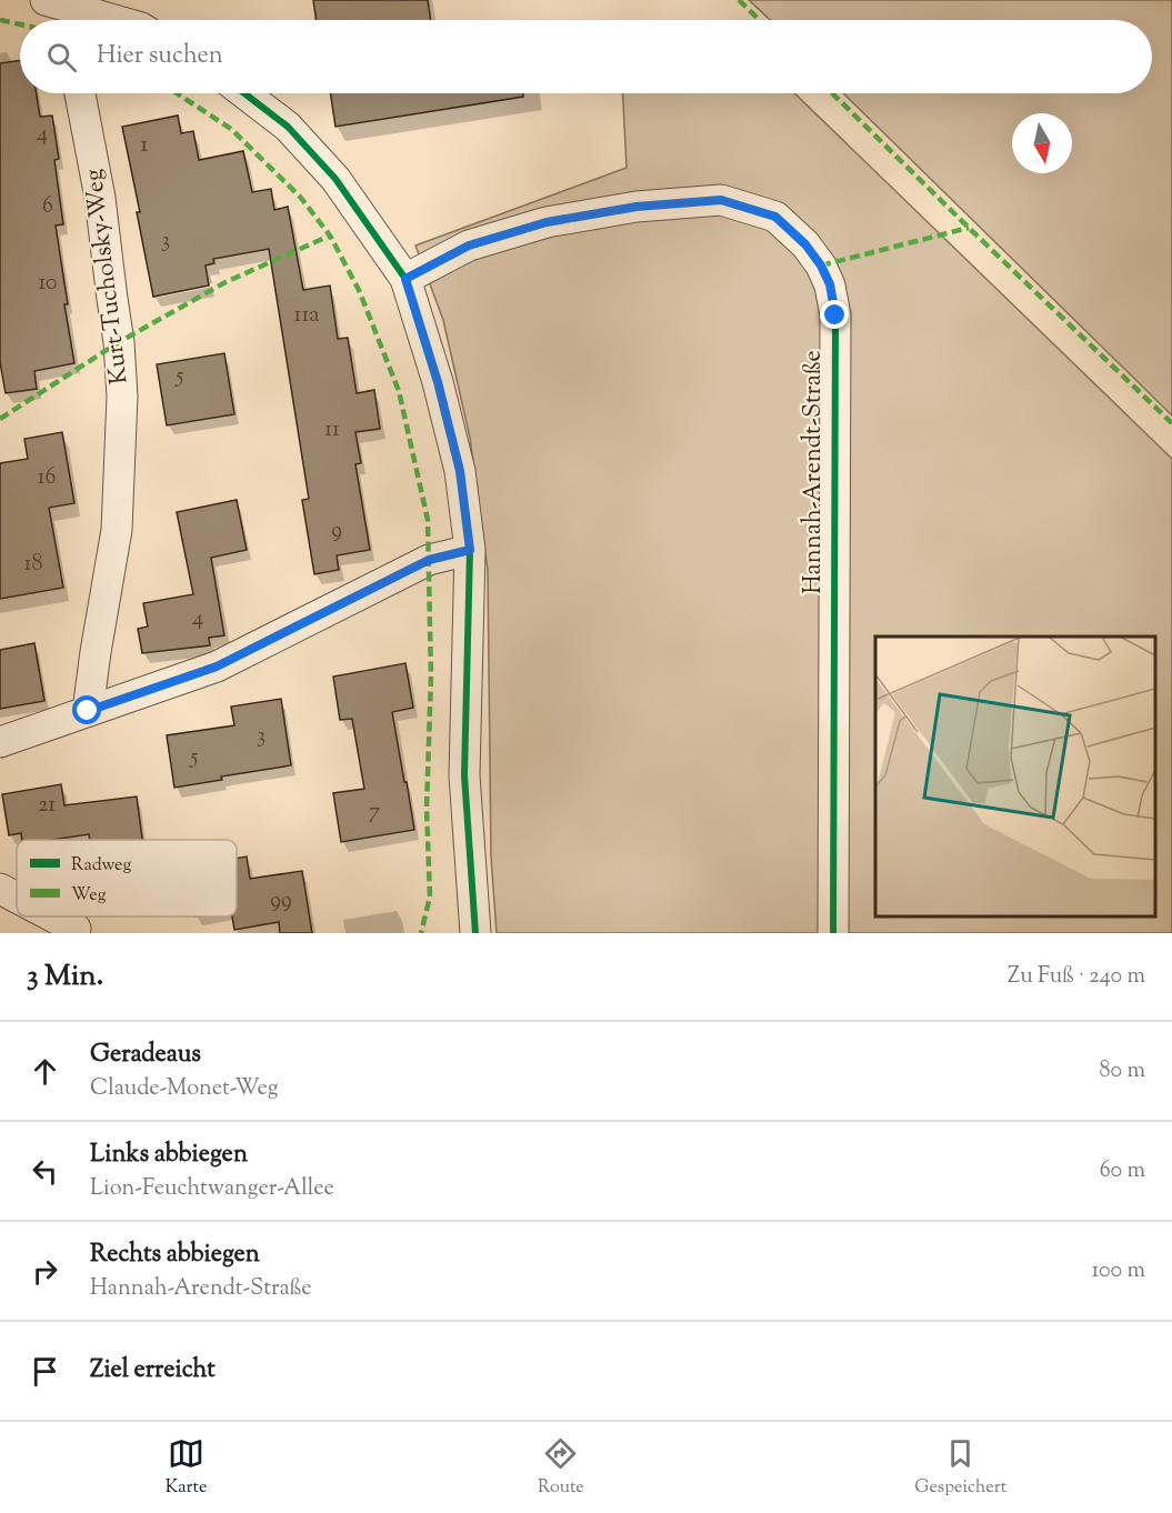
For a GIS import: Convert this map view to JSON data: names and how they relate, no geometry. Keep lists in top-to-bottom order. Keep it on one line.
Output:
{"streets":{"street":["Kurt-Tucholsky-Weg","Hannah-Arendt-Straße"]},"house_numbers":["4","1","6","3","10","11a","5","11","16","9","18","4","3","5","21","7","99"],"legend":["Radweg","Weg"],"north":"bottom","page":{"search":"Hier suchen","heading":["3 Min.","Zu Fuß · 240 m"],"list":[["Geradeaus","Claude-Monet-Weg","80 m"],["Links abbiegen","Lion-Feuchtwanger-Allee","60 m"],["Rechts abbiegen","Hannah-Arendt-Straße","100 m"],"Ziel erreicht"],"nav":["Karte","Route","Gespeichert"]}}
